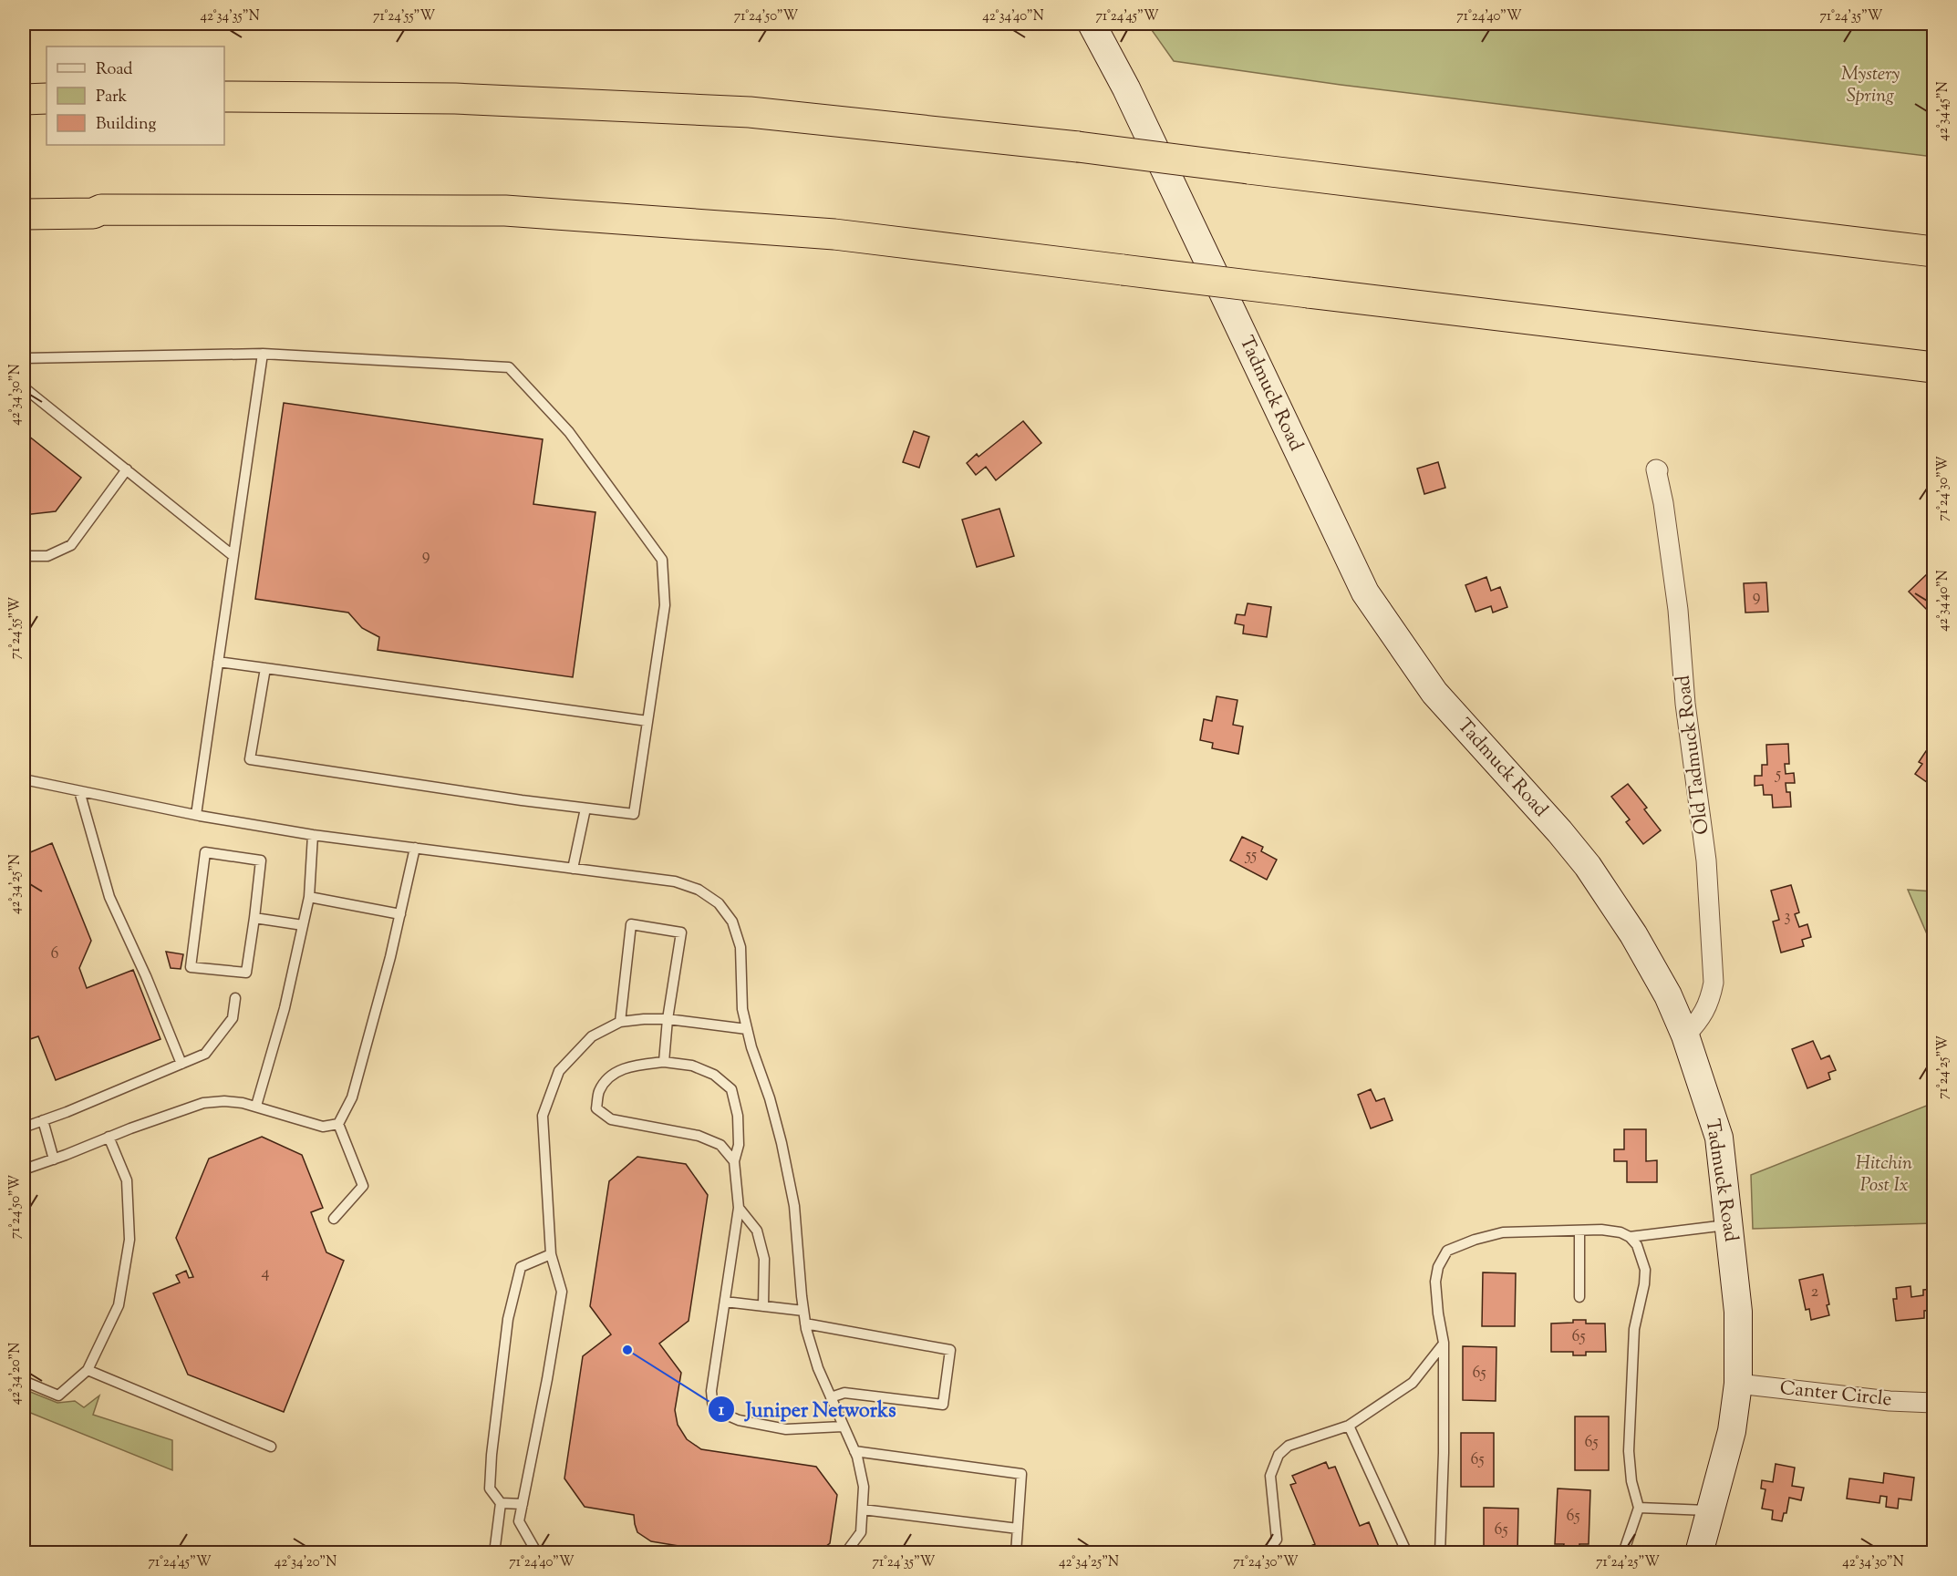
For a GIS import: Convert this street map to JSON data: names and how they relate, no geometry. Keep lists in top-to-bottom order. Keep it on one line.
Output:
{"streets":{"street":["Tadmuck Road","Old Tadmuck Road","Canter Circle"]},"crossings":[["Tadmuck Road","Old Tadmuck Road"],["Tadmuck Road","Canter Circle"]],"parks":["Mystery Spring","Hitchin Post Ix"],"places":["Juniper Networks"],"house_numbers":["9","9","5","55","3","6","4","2","65","65","65","65","65","65"],"legend":["Road","Park","Building"],"coordinates":["42°34'35\"N","71°24'55\"W","71°24'50\"W","42°34'40\"N","71°24'45\"W","71°24'40\"W","71°24'35\"W","42°34'45\"N","42°34'30\"N","71°24'30\"W","42°34'25\"N","71°24'25\"W","42°34'20\"N"]}
